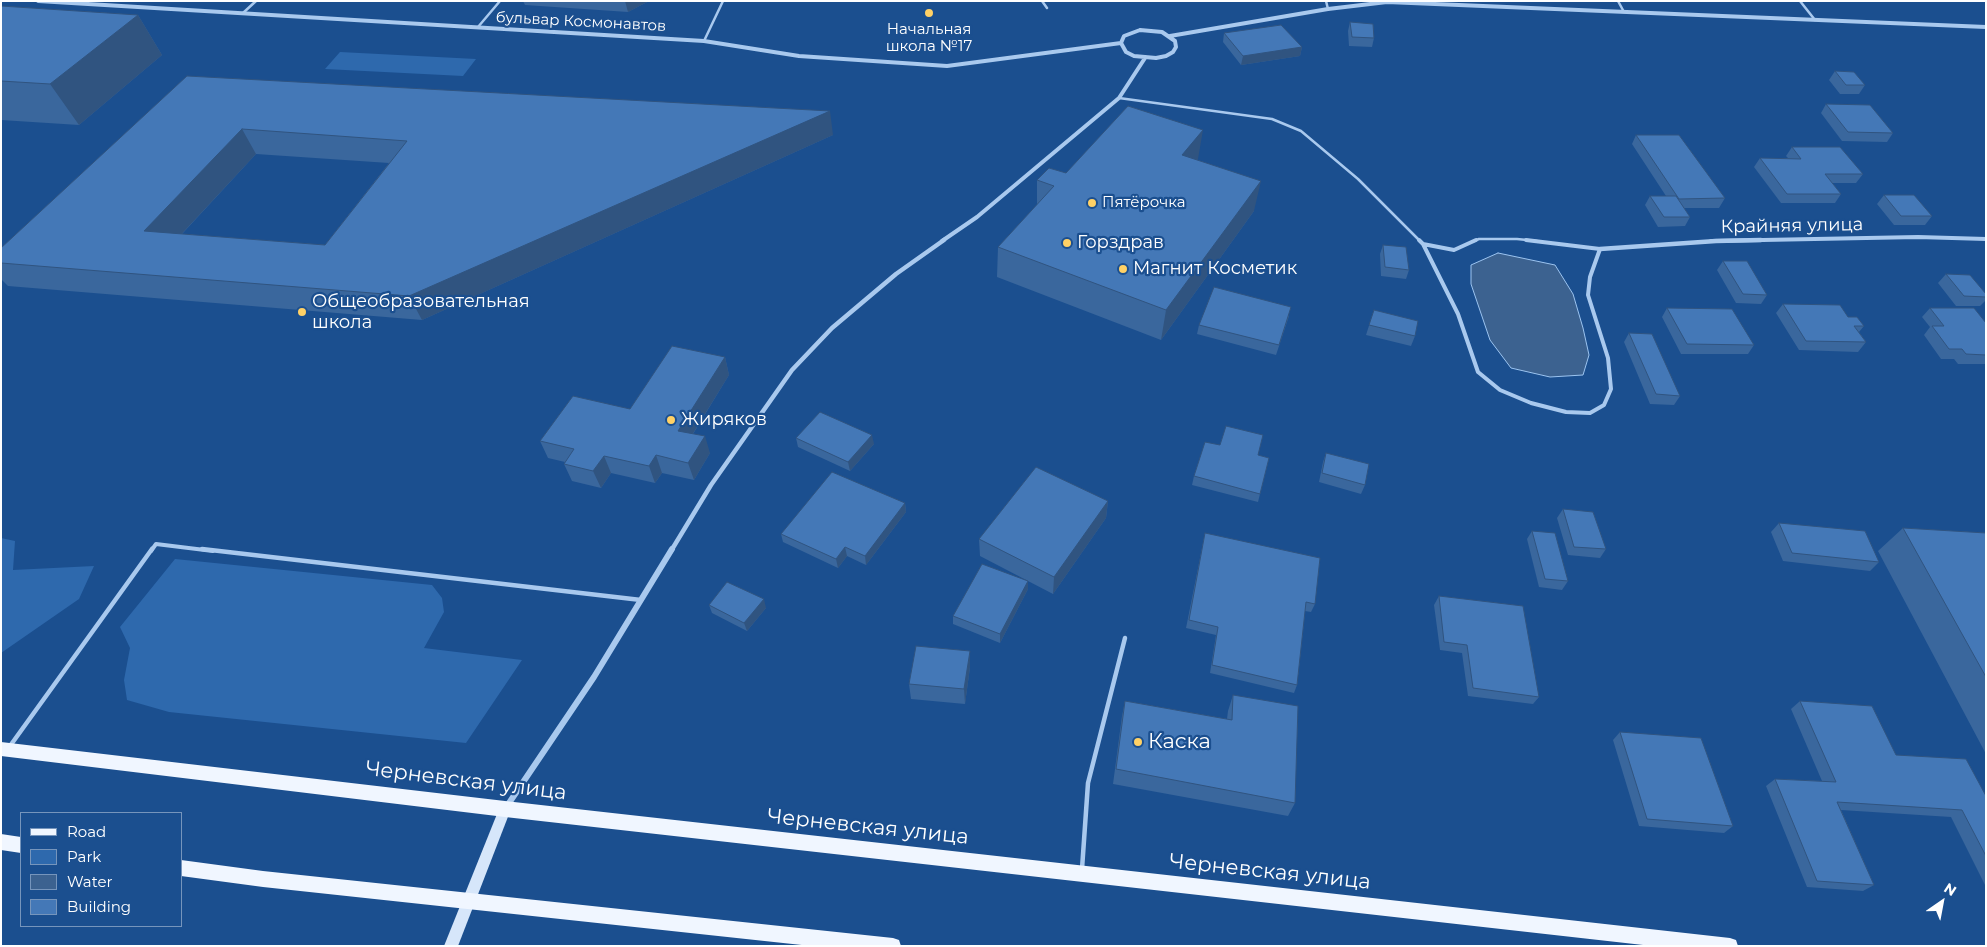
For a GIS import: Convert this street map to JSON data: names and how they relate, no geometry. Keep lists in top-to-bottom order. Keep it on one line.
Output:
{"streets":{"main road":["Черневская улица"],"street":["бульвар Космонавтов","Крайняя улица"]},"places":["Начальная школа №17","Пятёрочка","Горздрав","Магнит Косметик","Общеобразовательная школа","Жиряков","Каска"],"legend":["Road","Park","Water","Building"],"north":"top right"}
